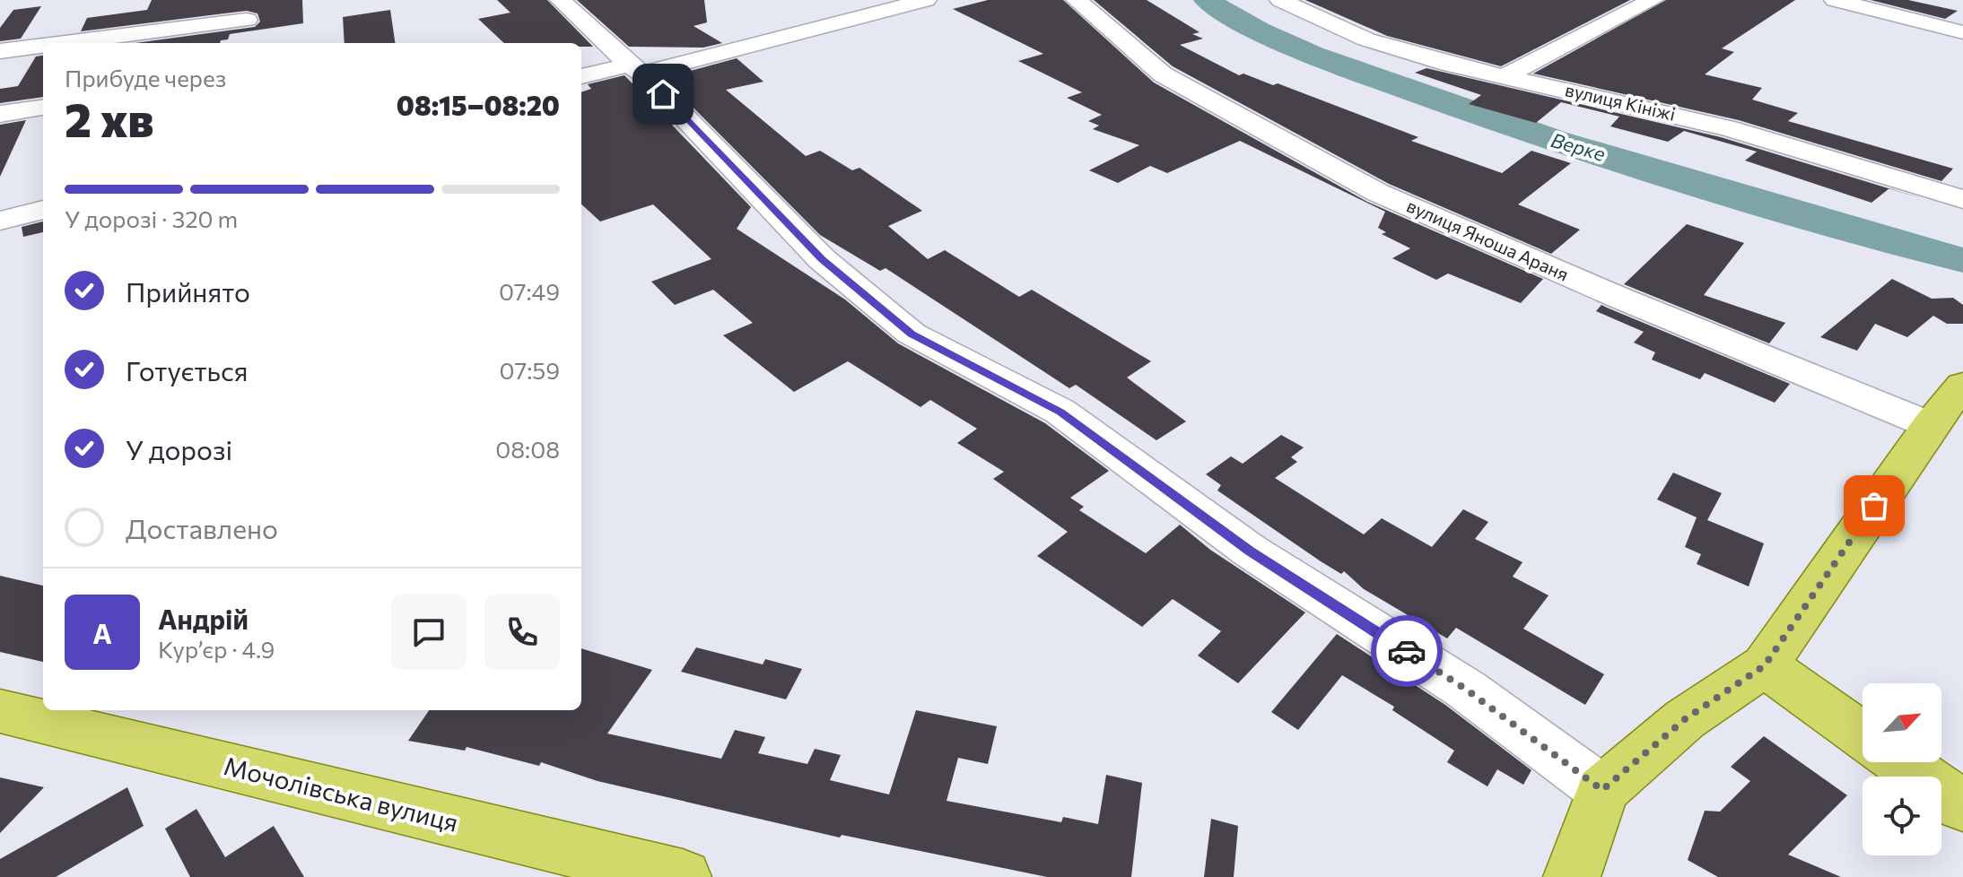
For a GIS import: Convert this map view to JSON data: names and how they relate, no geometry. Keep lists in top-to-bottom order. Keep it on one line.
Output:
{"streets":{"main road":["Мочолівська вулиця"],"street":["вулиця Кініжі","вулиця Яноша Араня"]},"water":["Верке"],"north":"top right","page":{"heading":["2 хв","Прибуде через","08:15–08:20"],"panel":["Андрій","Кур’єр · 4.9"],"bar":"У дорозі · 320 m","list":[["Прийнято","07:49"],["Готується","07:59"],["У дорозі","08:08"],"Доставлено"],"round":"А"}}
